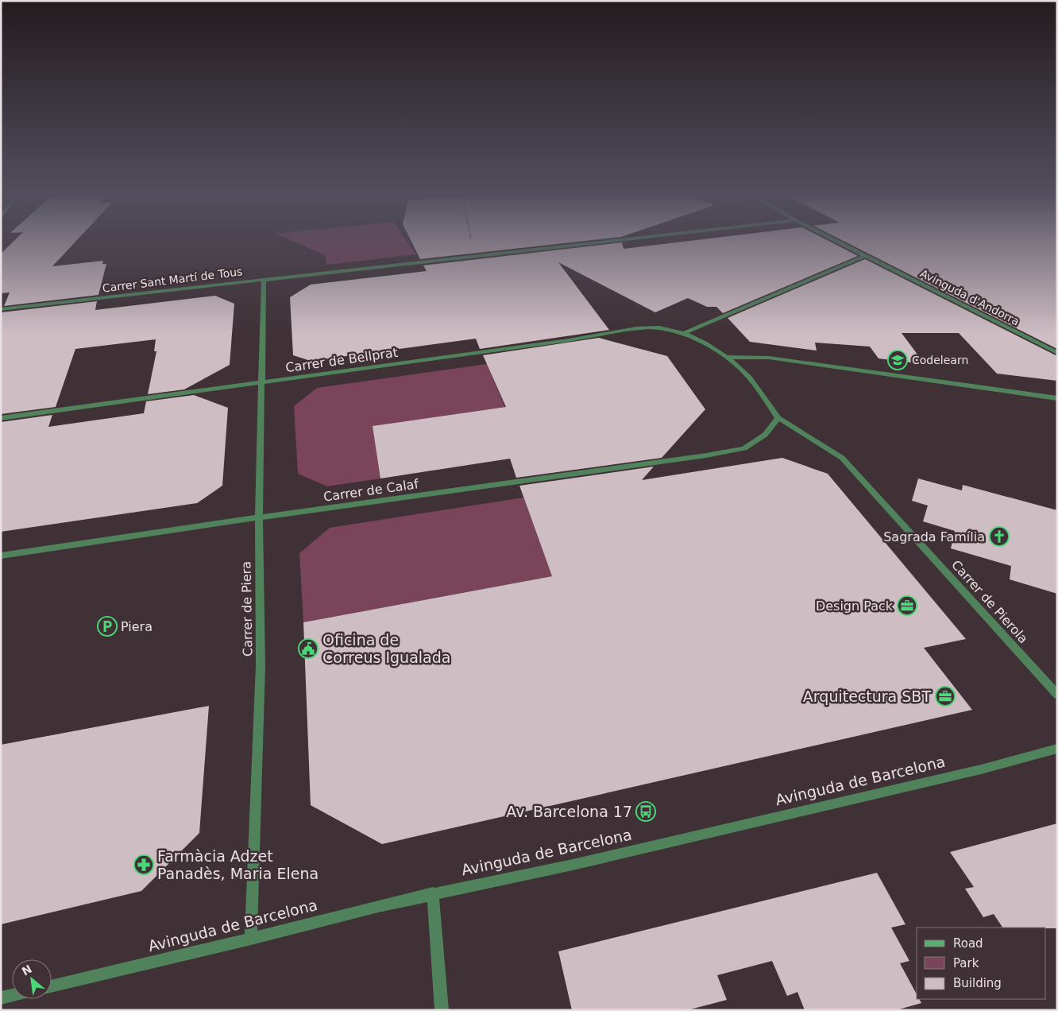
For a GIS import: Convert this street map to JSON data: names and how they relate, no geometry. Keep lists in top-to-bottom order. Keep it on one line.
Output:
{"streets":{"street":["Carrer Sant Martí de Tous","Avinguda d'Andorra","Carrer de Bellprat","Carrer de Calaf","Carrer de Pierola","Carrer de Piera","Avinguda de Barcelona"]},"crossings":[["Carrer Sant Martí de Tous","Carrer de Piera"],["Carrer de Bellprat","Carrer de Calaf"],["Carrer de Bellprat","Carrer de Pierola"],["Carrer de Bellprat","Carrer de Piera"],["Carrer de Calaf","Carrer de Pierola"],["Carrer de Calaf","Carrer de Piera"],["Carrer de Piera","Avinguda de Barcelona"]],"places":{"school or university":["Codelearn"],"church":["Sagrada Família"],"office":["Design Pack","Arquitectura SBT"],"parking":["Piera"],"public building":["Oficina de Correus Igualada"],"bus stop":["Av. Barcelona 17"],"pharmacy":["Farmàcia Adzet Panadès, Maria Elena"]},"legend":["Road","Park","Building"],"north":"top left"}
